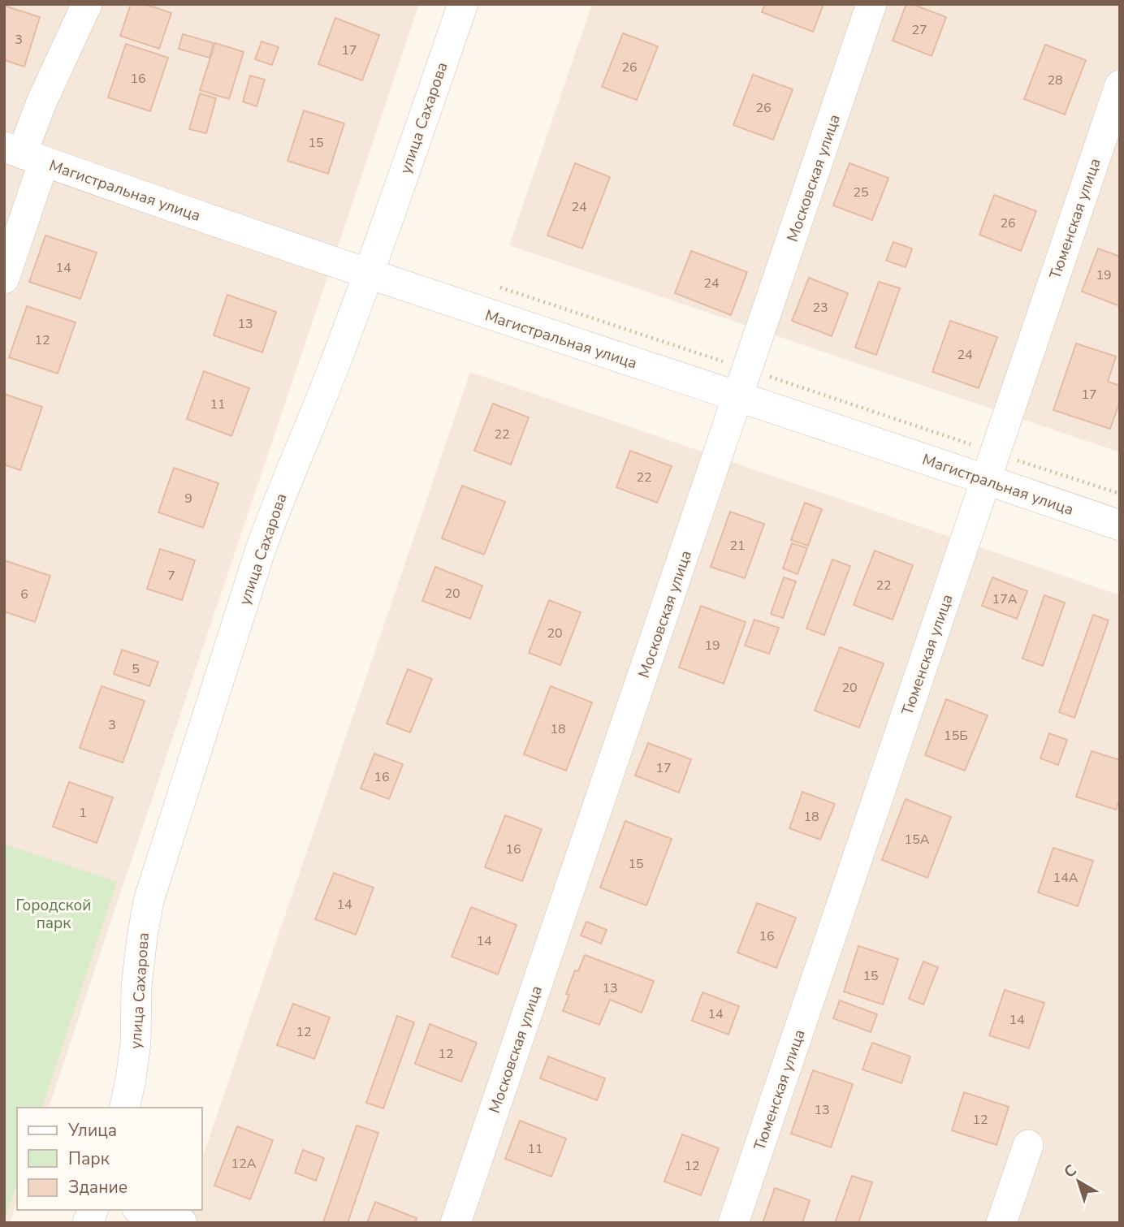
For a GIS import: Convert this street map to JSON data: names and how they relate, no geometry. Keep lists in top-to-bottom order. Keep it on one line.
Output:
{"streets":{"street":["улица Сахарова","Московская улица","Магистральная улица","Тюменская улица"]},"crossings":[["улица Сахарова","Магистральная улица"],["Московская улица","Магистральная улица"],["Магистральная улица","Тюменская улица"]],"parks":["Городской парк"],"house_numbers":["27","3","17","26","16","28","26","15","25","24","26","14","19","24","23","13","12","24","17","11","22","22","9","21","7","22","20","6","17А","20","19","5","20","3","18","15Б","17","16","1","18","15А","16","15","14А","14","16","14","15","13","14","14","12","12","13","12","11","12А","12"],"legend":["Улица","Парк","Здание"],"north":"top left"}
